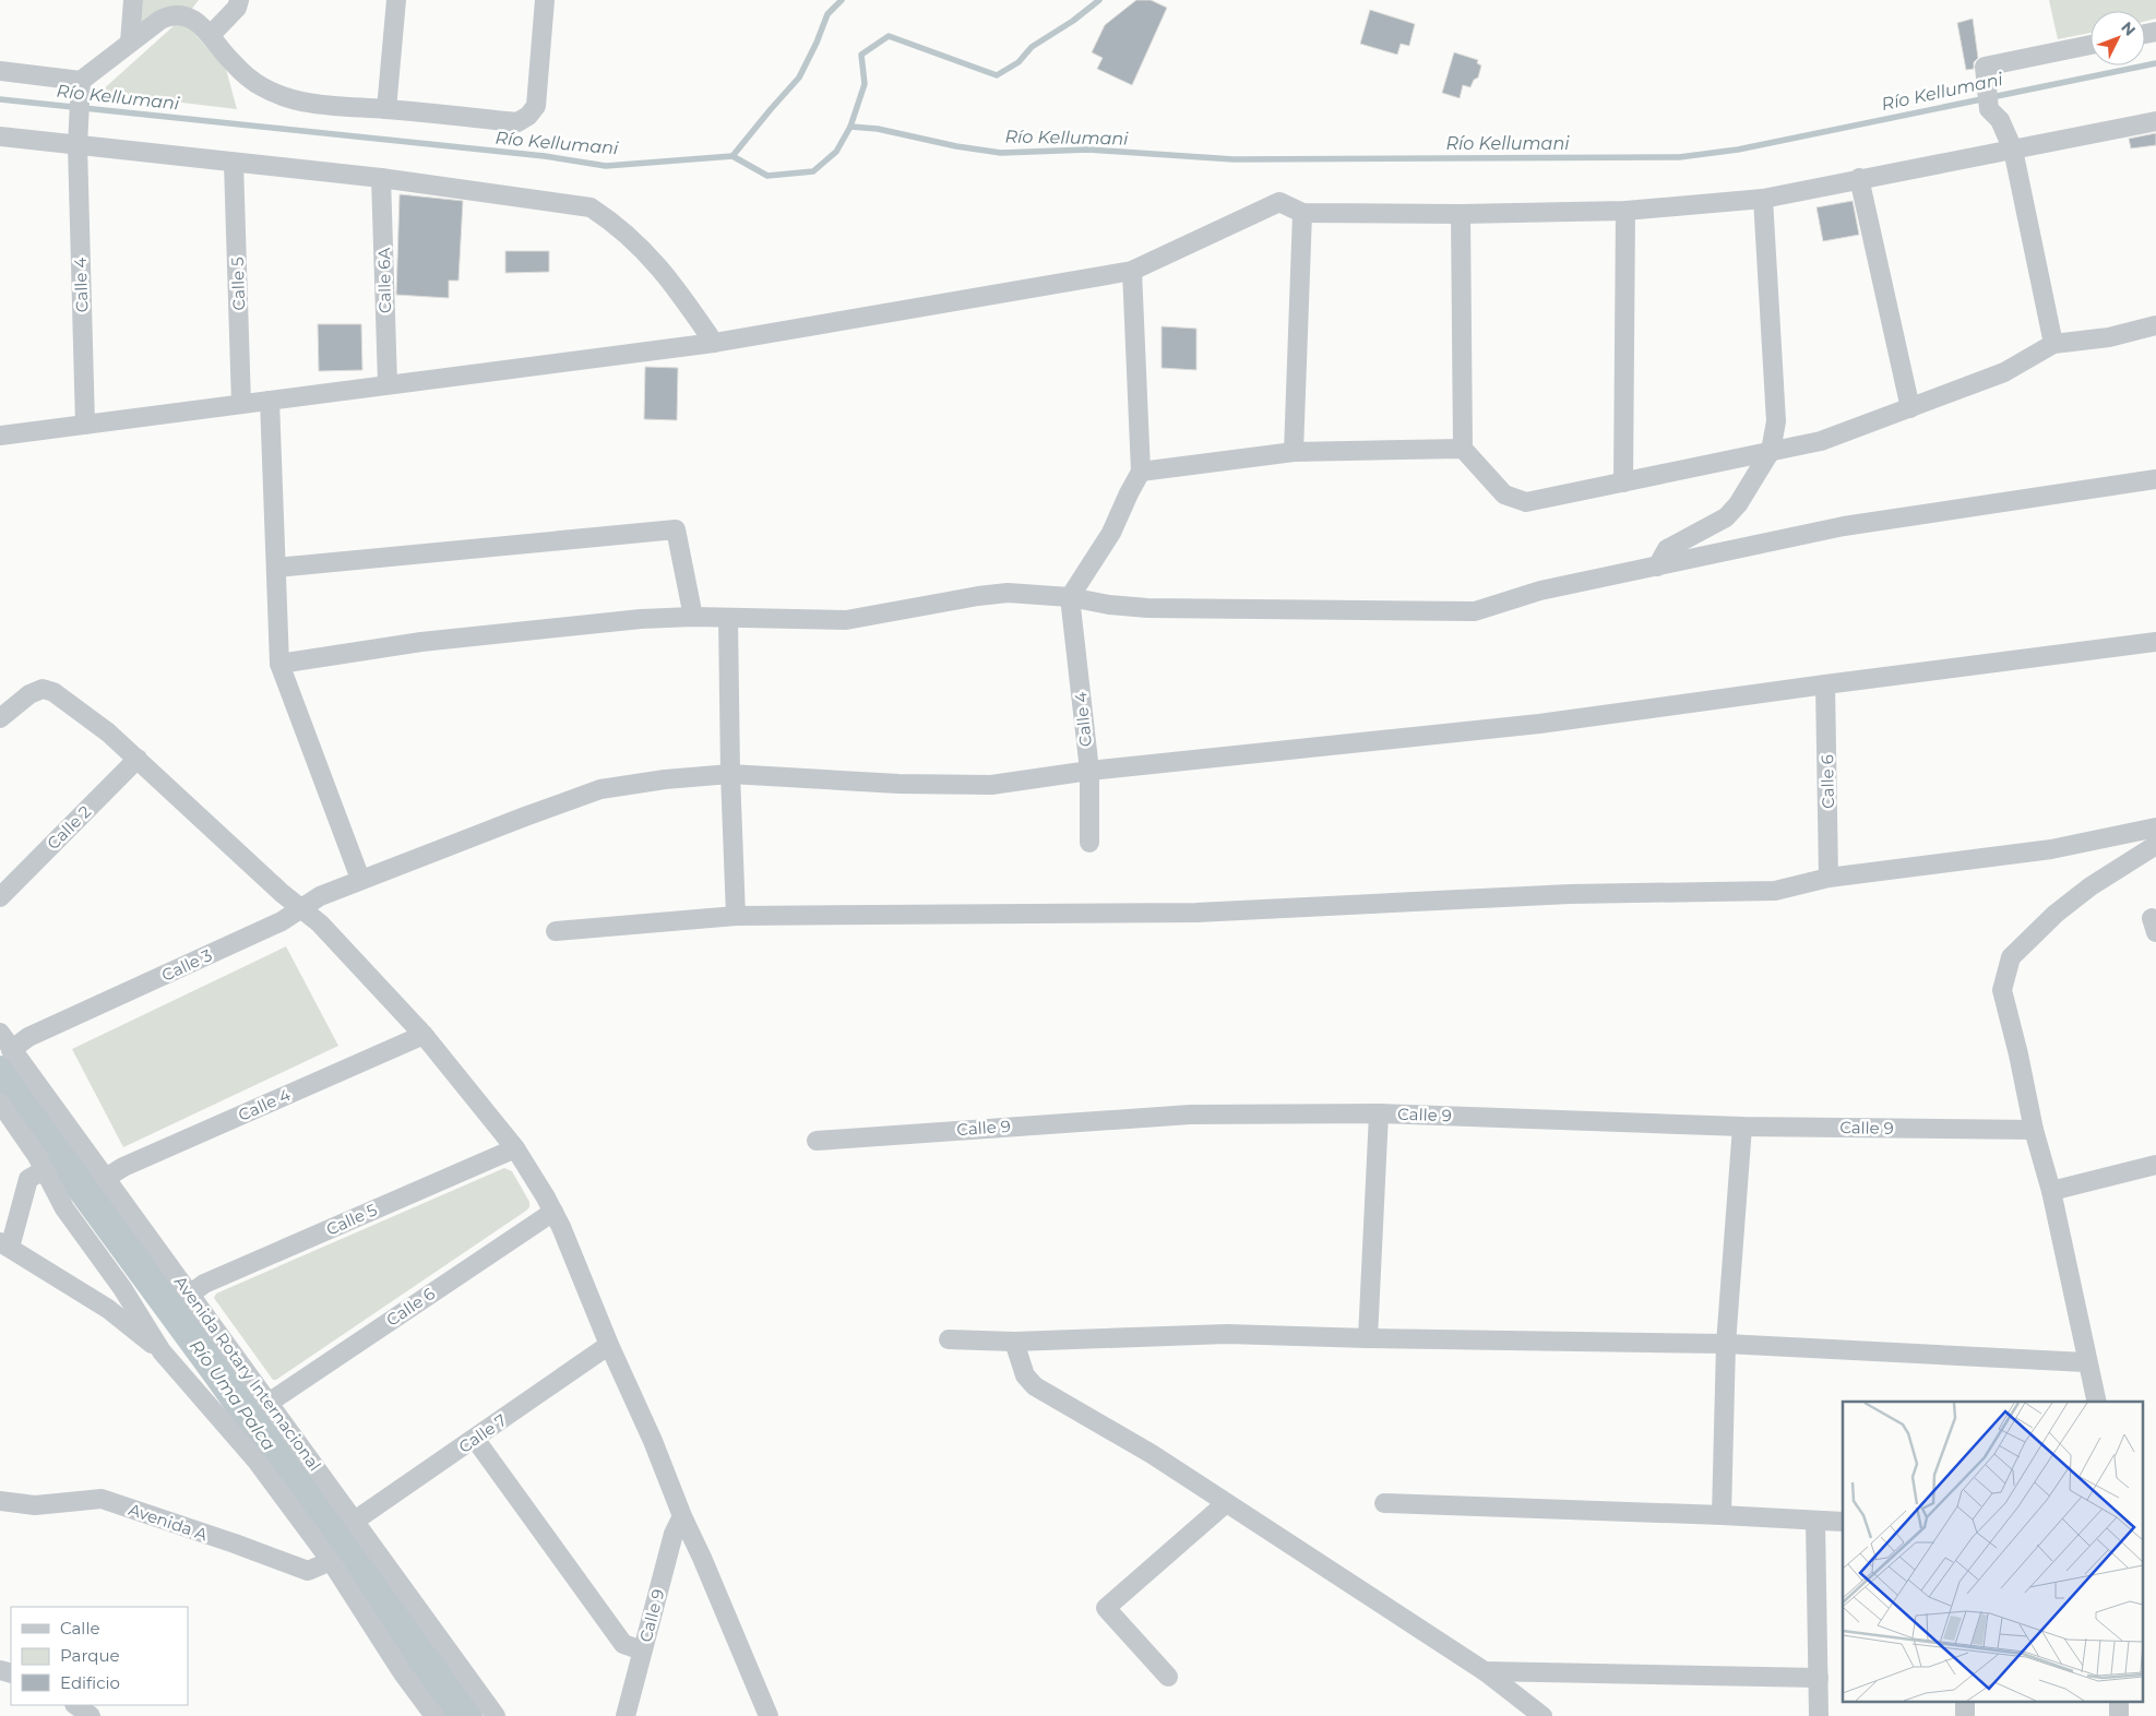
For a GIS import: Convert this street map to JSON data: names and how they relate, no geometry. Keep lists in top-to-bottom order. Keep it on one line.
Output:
{"streets":{"street":["Calle 6A","Calle 5","Calle 4","Calle 6","Calle 2","Calle 3","Calle 9","Avenida Rotary Internacional","Calle 7","Avenida A"]},"crossings":[["Calle 5","Avenida Rotary Internacional"],["Calle 4","Calle 3"],["Calle 4","Avenida Rotary Internacional"],["Calle 6","Calle 3"],["Calle 6","Avenida Rotary Internacional"],["Calle 3","Avenida Rotary Internacional"],["Avenida Rotary Internacional","Calle 7"]],"water":["Río Kellumani","Río Uma Palca"],"legend":["Calle","Parque","Edificio"],"north":"top right"}
